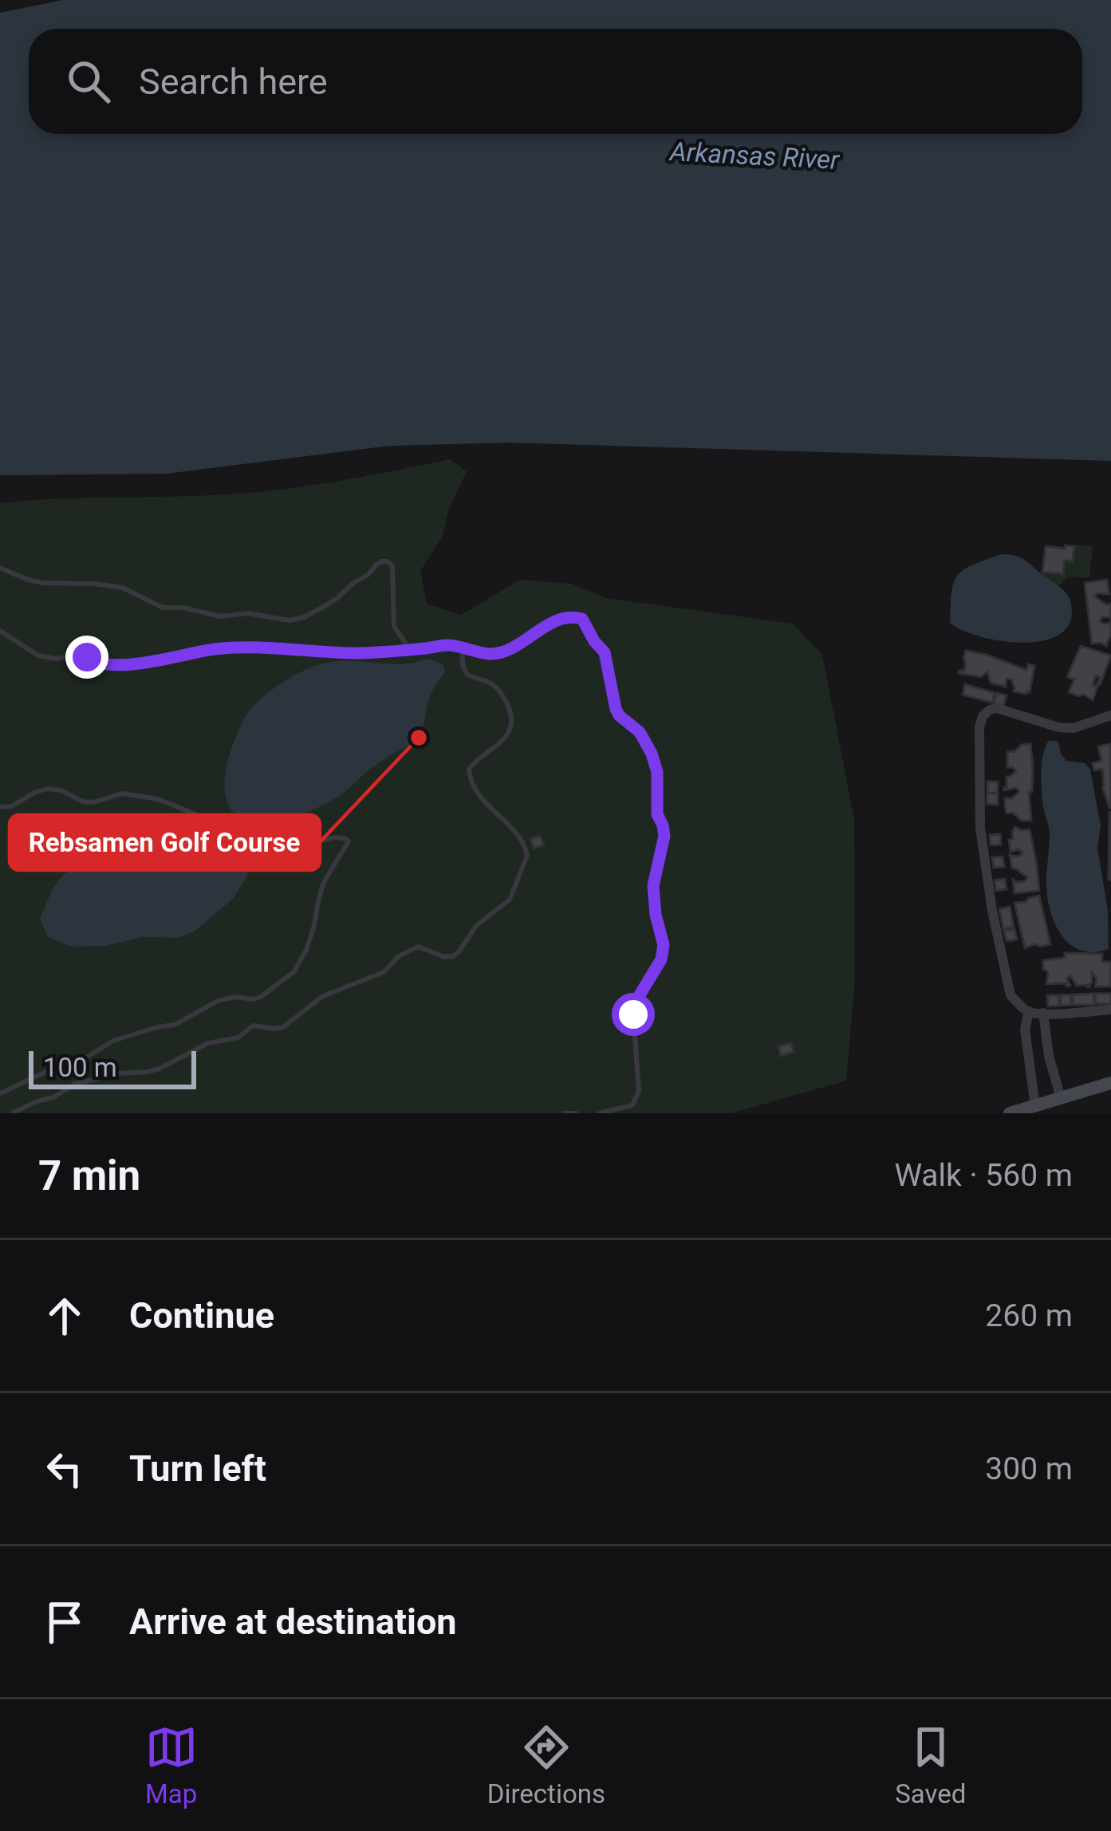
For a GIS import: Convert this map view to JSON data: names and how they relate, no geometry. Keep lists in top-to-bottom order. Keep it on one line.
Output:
{"water":["Arkansas River"],"places":["Rebsamen Golf Course"],"scale_bar":"100 m","page":{"search":"Search here","scale":"100 m","heading":["7 min","Walk · 560 m"],"list":[["Continue","260 m"],["Turn left","300 m"],"Arrive at destination"],"nav":["Map","Directions","Saved"]}}
